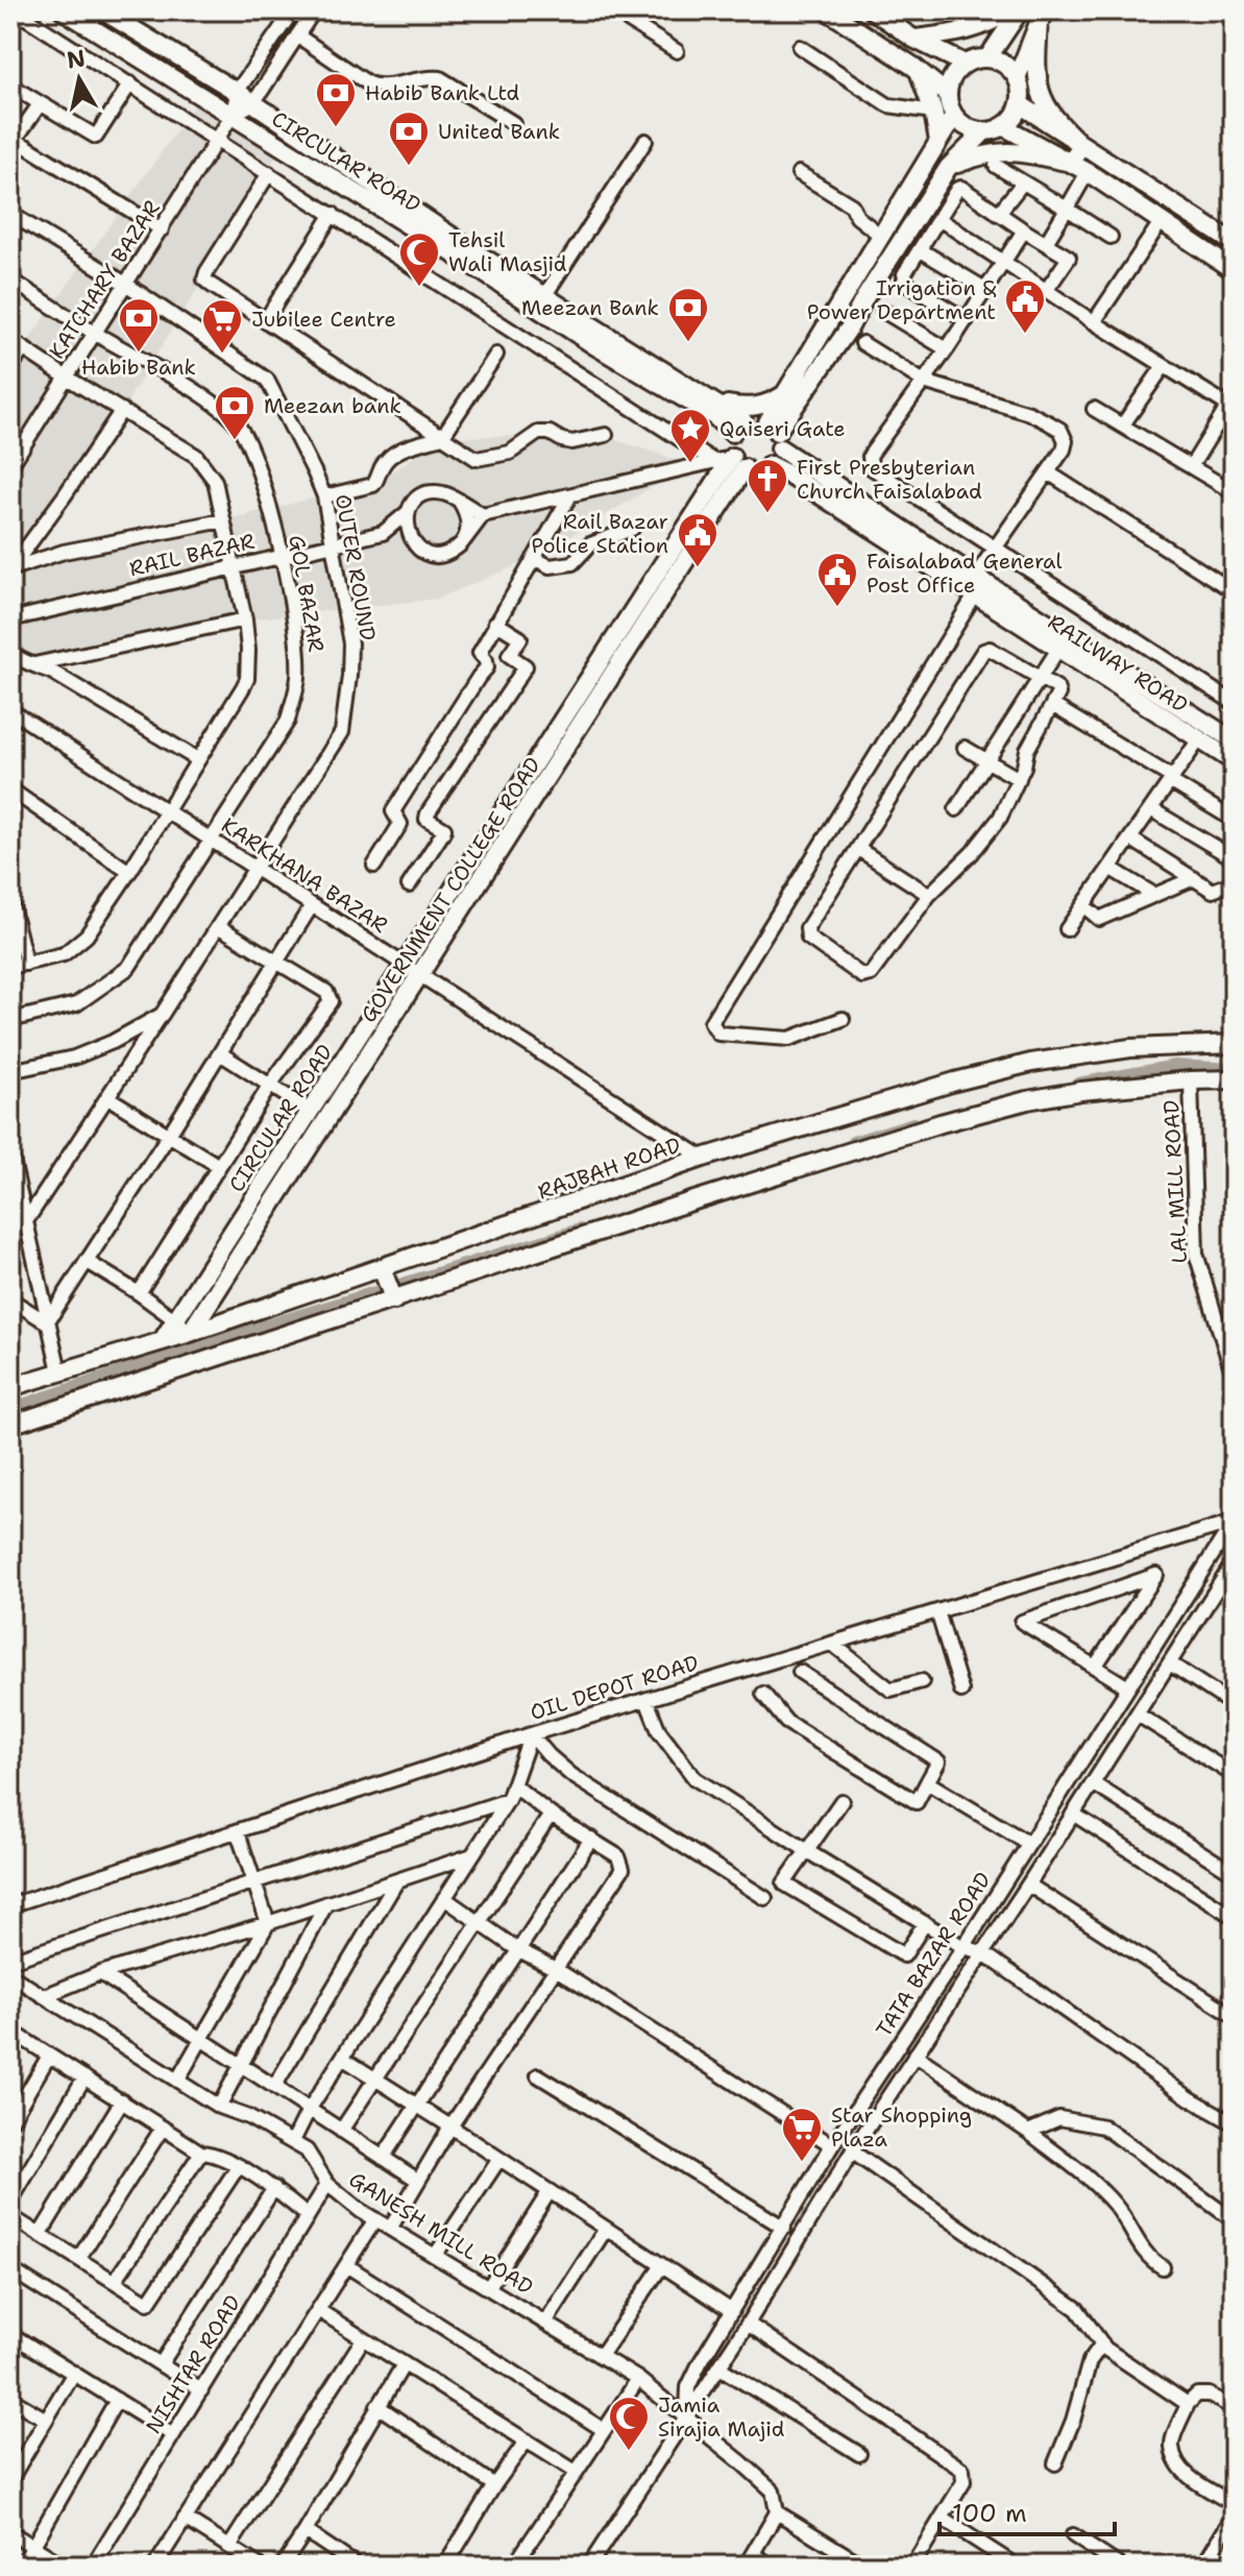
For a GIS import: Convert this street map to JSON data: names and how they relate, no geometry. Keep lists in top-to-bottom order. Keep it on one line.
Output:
{"streets":{"main road":["CIRCULAR ROAD","RAILWAY ROAD","GOVERNMENT COLLEGE ROAD","RAJBAH ROAD"],"street":["KATCHARY BAZAR","RAIL BAZAR","OUTER ROUND","GOL BAZAR","KARKHANA BAZAR","LAL MILL ROAD","OIL DEPOT ROAD","TATA BAZAR ROAD","GANESH MILL ROAD","NISHTAR ROAD"]},"crossings":[["CIRCULAR ROAD","KATCHARY BAZAR"],["CIRCULAR ROAD","RAILWAY ROAD"],["CIRCULAR ROAD","KARKHANA BAZAR"],["CIRCULAR ROAD","GOVERNMENT COLLEGE ROAD"],["CIRCULAR ROAD","RAJBAH ROAD"],["KATCHARY BAZAR","OUTER ROUND"],["KATCHARY BAZAR","GOL BAZAR"],["RAIL BAZAR","OUTER ROUND"],["RAIL BAZAR","GOL BAZAR"],["OUTER ROUND","KARKHANA BAZAR"],["GOL BAZAR","KARKHANA BAZAR"],["RAILWAY ROAD","GOVERNMENT COLLEGE ROAD"],["KARKHANA BAZAR","GOVERNMENT COLLEGE ROAD"],["KARKHANA BAZAR","RAJBAH ROAD"],["GOVERNMENT COLLEGE ROAD","RAJBAH ROAD"],["OIL DEPOT ROAD","TATA BAZAR ROAD"],["TATA BAZAR ROAD","GANESH MILL ROAD"],["GANESH MILL ROAD","NISHTAR ROAD"]],"places":{"bank":["Habib Bank Ltd","United Bank","Meezan Bank","Habib Bank","Meezan bank"],"mosque":["Tehsil Wali Masjid","Jamia Sirajia Majid"],"public building":["Irrigation & Power Department","Rail Bazar Police Station","Faisalabad General Post Office"],"supermarket":["Jubilee Centre","Star Shopping Plaza"],"place":["Qaiseri Gate"],"church":["First Presbyterian Church Faisalabad"]},"scale_bar":"100 m","north":"top"}
